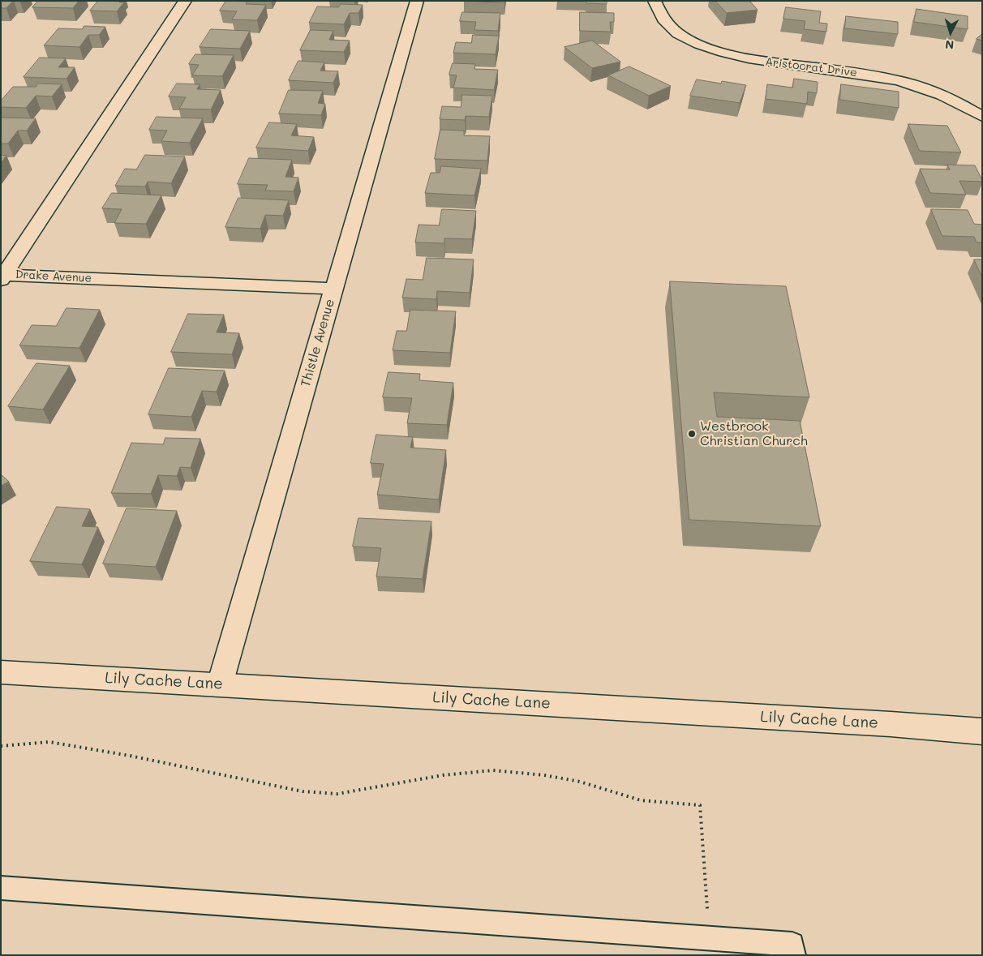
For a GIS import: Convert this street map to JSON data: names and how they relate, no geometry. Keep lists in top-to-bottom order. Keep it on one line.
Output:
{"streets":{"street":["Aristocrat Drive","Drake Avenue","Thistle Avenue","Lily Cache Lane"]},"crossings":[["Drake Avenue","Thistle Avenue"],["Thistle Avenue","Lily Cache Lane"]],"places":["Westbrook Christian Church"],"north":"bottom"}
